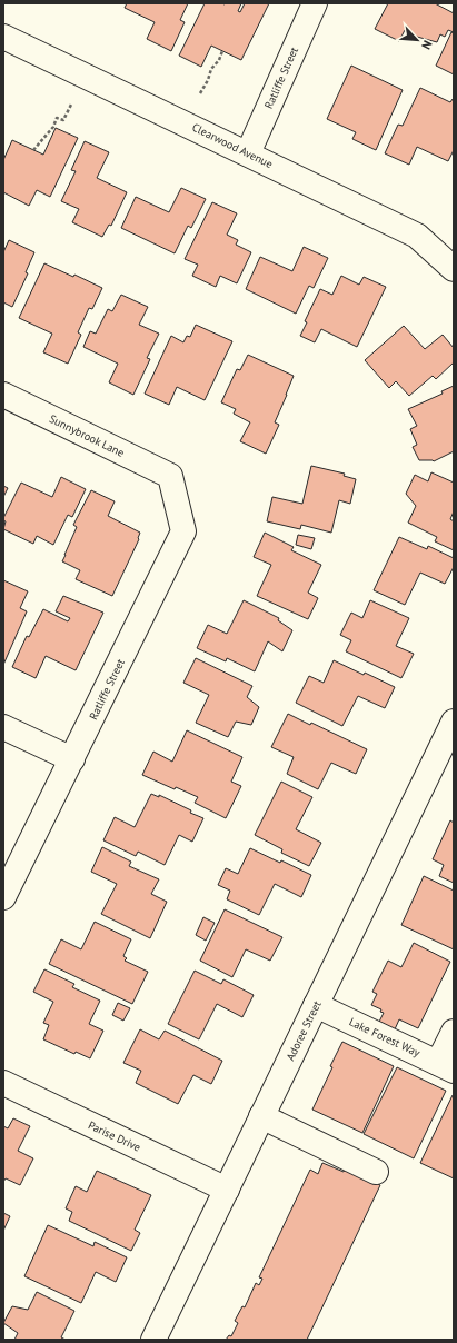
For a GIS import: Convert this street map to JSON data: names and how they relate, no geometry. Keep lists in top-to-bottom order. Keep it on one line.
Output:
{"streets":{"street":["Ratliffe Street","Clearwood Avenue","Sunnybrook Lane","Adoree Street","Lake Forest Way","Parise Drive"]},"crossings":[["Ratliffe Street","Clearwood Avenue"],["Ratliffe Street","Sunnybrook Lane"],["Adoree Street","Lake Forest Way"],["Adoree Street","Parise Drive"]],"north":"bottom right"}
